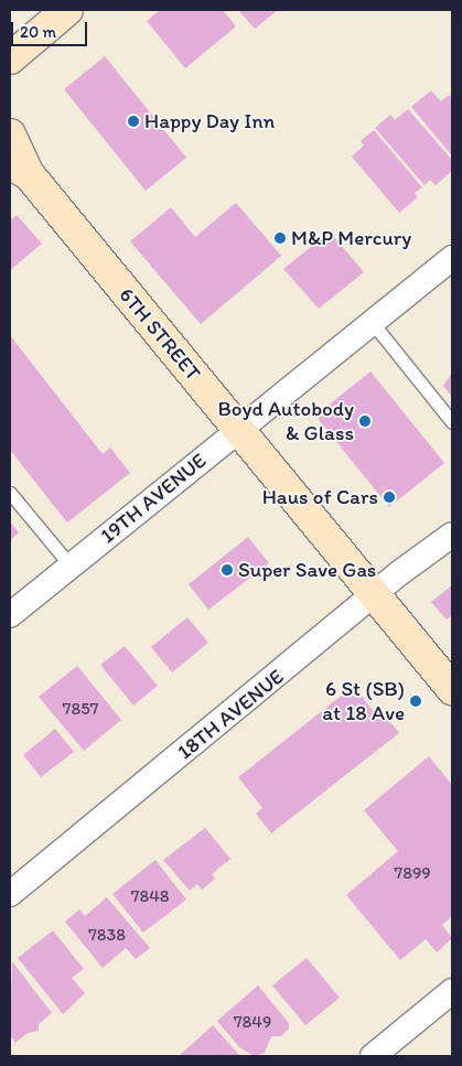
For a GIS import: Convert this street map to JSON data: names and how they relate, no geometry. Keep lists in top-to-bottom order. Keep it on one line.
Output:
{"streets":{"street":["6TH STREET","19TH AVENUE","18TH AVENUE"]},"crossings":[["6TH STREET","19TH AVENUE"],["6TH STREET","18TH AVENUE"]],"places":["Happy Day Inn","M&P Mercury","Boyd Autobody & Glass","Haus of Cars","Super Save Gas","6 St (SB) at 18 Ave"],"house_numbers":["7857","7899","7848","7838","7849"],"scale_bar":"20 m"}
